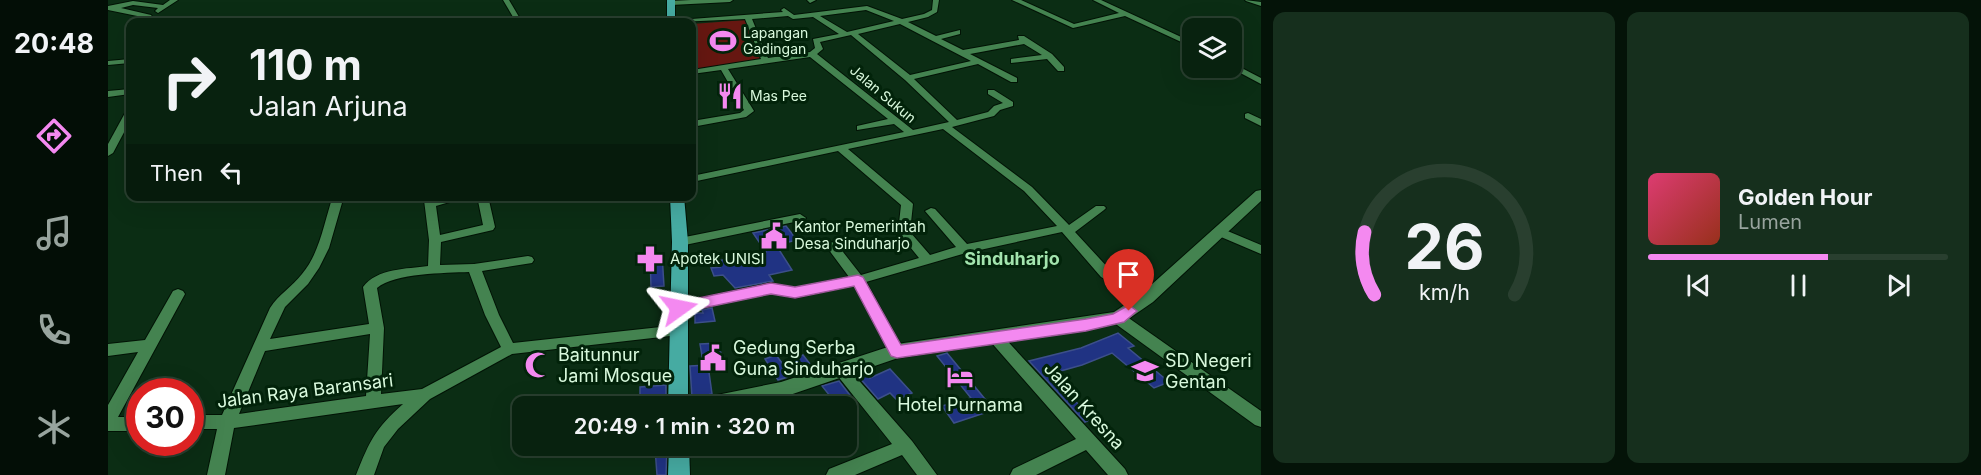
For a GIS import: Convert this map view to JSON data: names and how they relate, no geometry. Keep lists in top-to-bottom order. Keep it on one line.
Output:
{"streets":{"street":["Jalan Sukun","Jalan Raya Baransari","Jalan Kresna"]},"districts":["Sinduharjo"],"places":{"sports":["Lapangan Gadingan"],"restaurant":["Mas Pee"],"public building":["Kantor Pemerintah Desa Sinduharjo","Gedung Serba Guna Sinduharjo"],"pharmacy":["Apotek UNISI"],"mosque":["Baitunnur Jami Mosque"],"school or university":["SD Negeri Gentan"],"hotel":["Hotel Purnama"]},"page":{"tabs":"20:48","turn":["110 m","Jalan Arjuna"],"then":"Then","song":["Golden Hour","Lumen"],"limit":"30","trip":"20:49 · 1 min · 320 m","gauge":["26","km/h"]}}
